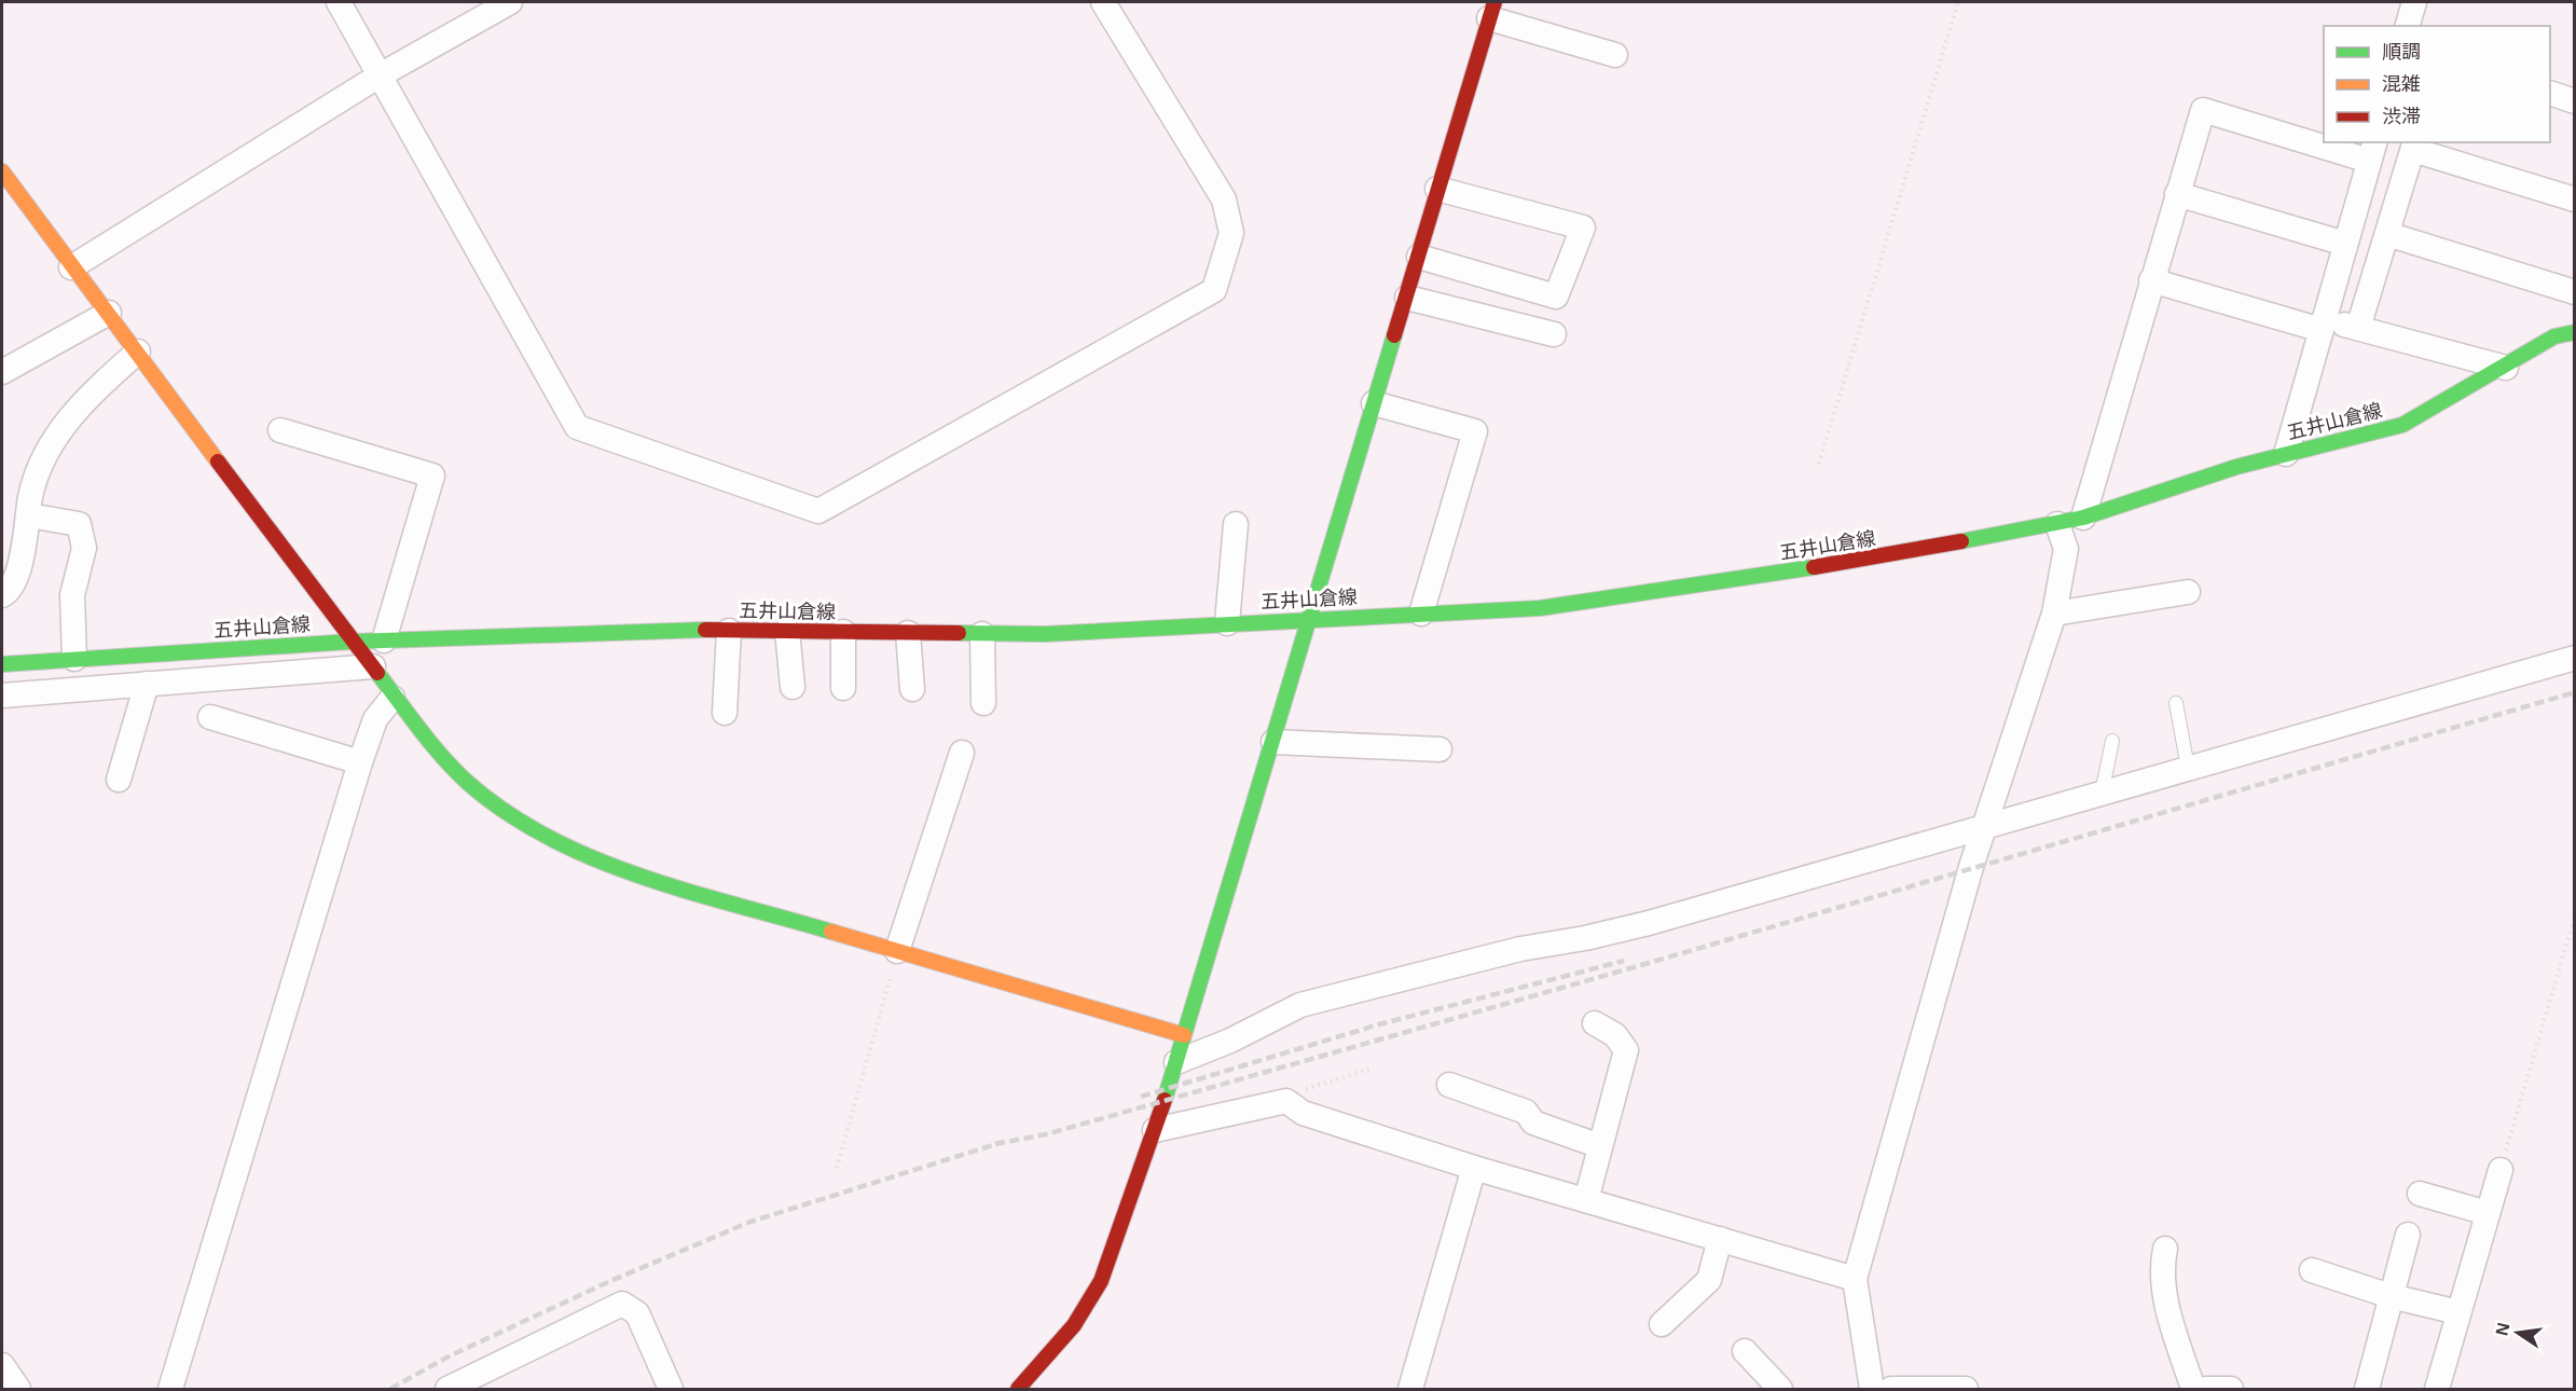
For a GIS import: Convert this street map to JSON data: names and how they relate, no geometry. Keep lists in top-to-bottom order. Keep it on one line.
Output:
{"streets":{"street":["五井山倉線"]},"legend":["順調","混雑","渋滞"],"north":"left"}
